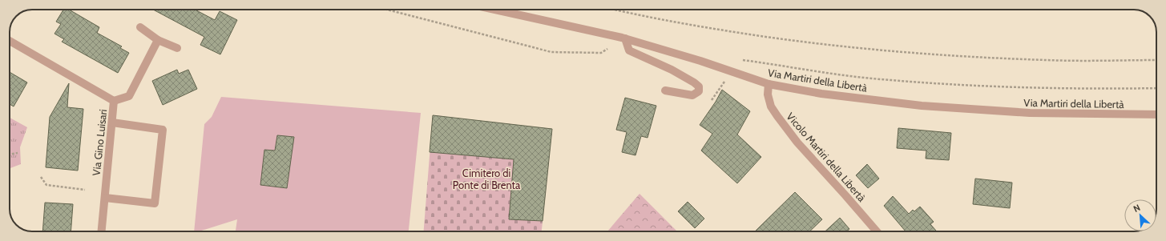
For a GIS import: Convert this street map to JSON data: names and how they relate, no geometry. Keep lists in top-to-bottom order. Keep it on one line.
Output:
{"streets":{"street":["Via Martiri della Libertà","Via Gino Luisari","Vicolo Martiri della Libertà"]},"crossings":[["Via Martiri della Libertà","Vicolo Martiri della Libertà"]],"parks":["Cimitero di Ponte di Brenta"],"north":"top left"}
